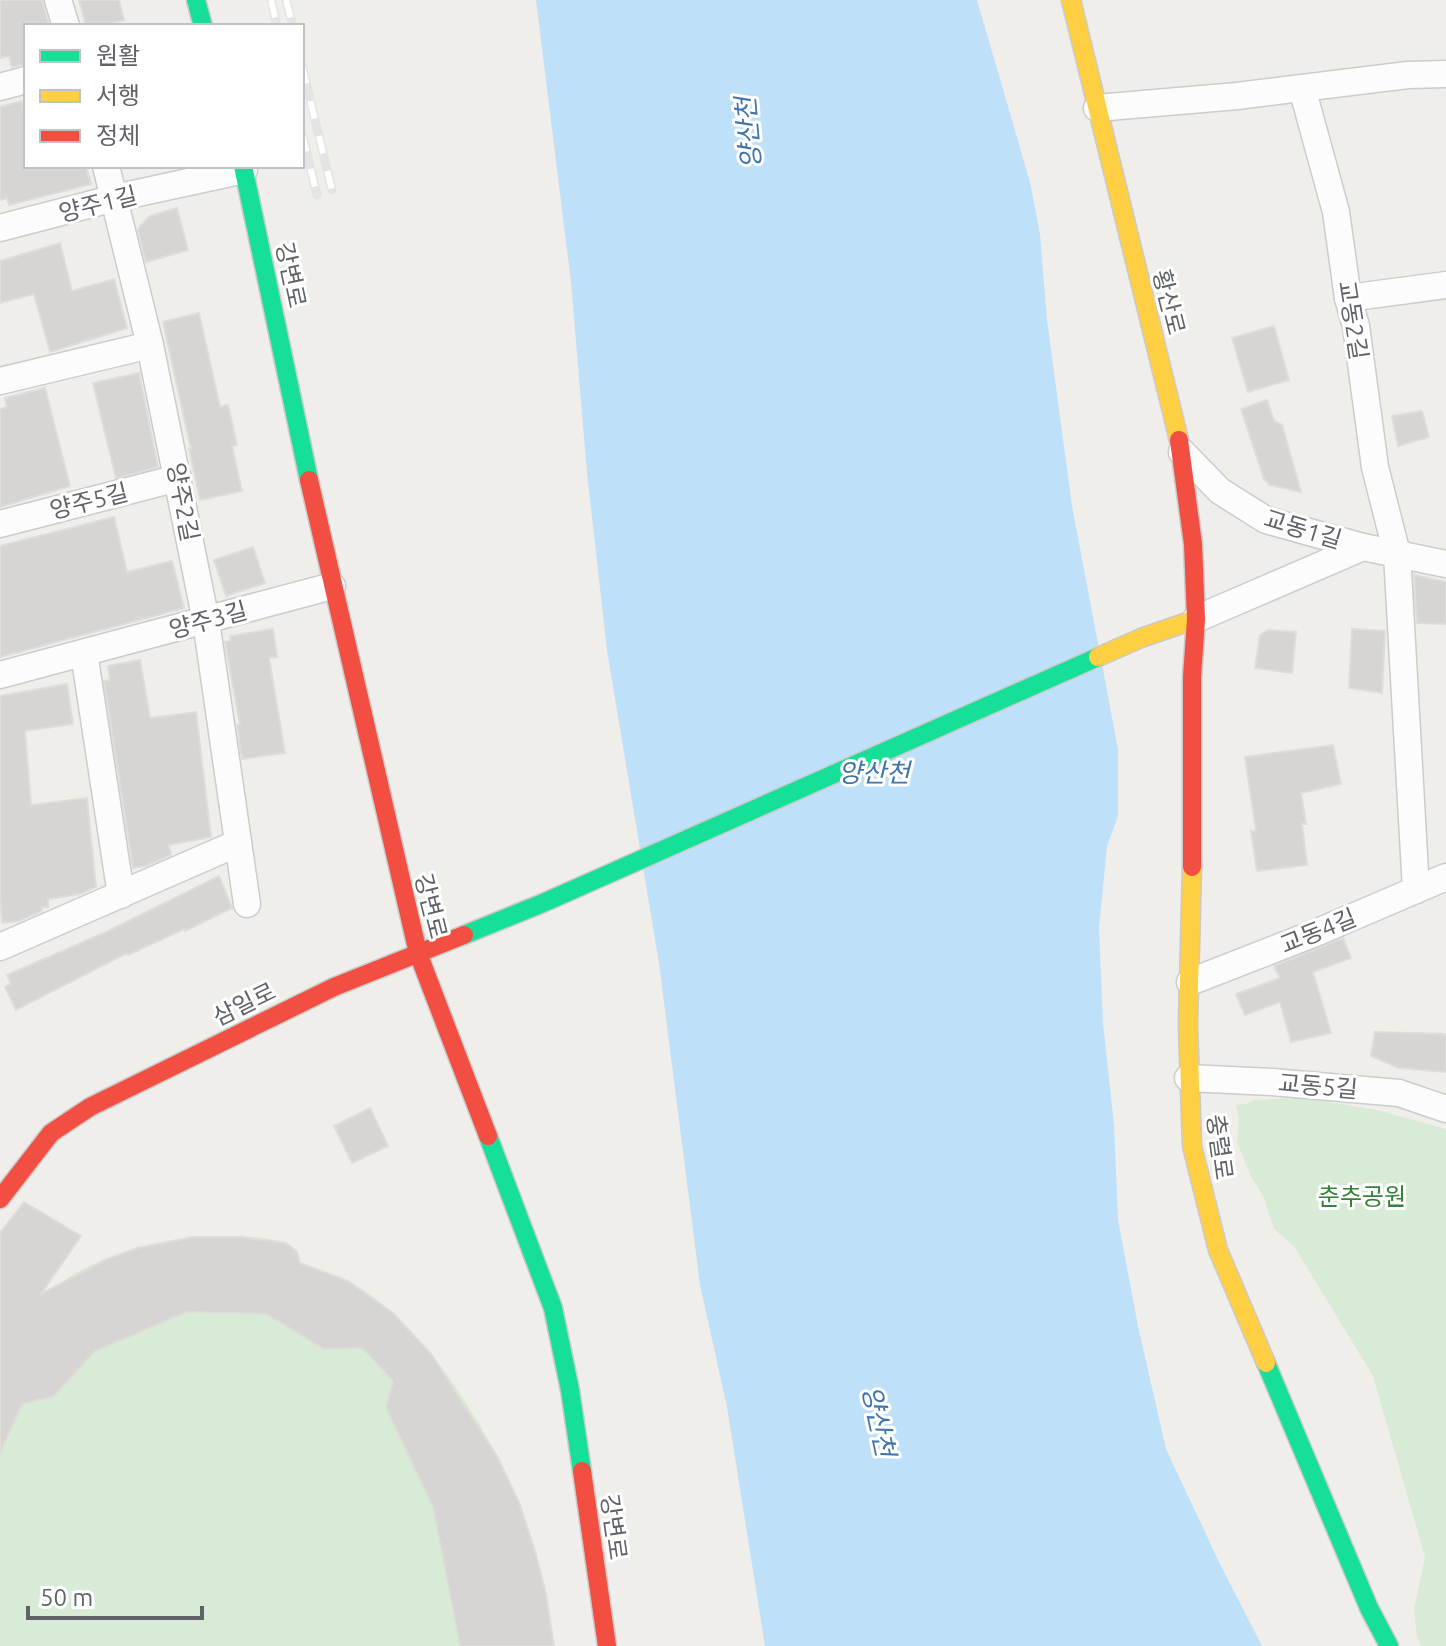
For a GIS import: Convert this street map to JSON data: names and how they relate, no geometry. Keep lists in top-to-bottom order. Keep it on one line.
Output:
{"streets":{"main road":["강변로","황산로","삼일로","충렬로"],"street":["양주1길","교동2길","양주5길","양주2길","교동1길","양주3길","교동4길","교동5길"]},"crossings":[["양주1길","강변로"],["양주1길","양주2길"],["강변로","양주3길"],["강변로","삼일로"],["황산로","교동1길"],["황산로","삼일로"],["황산로","충렬로"],["교동2길","교동1길"],["교동2길","교동4길"],["양주5길","양주2길"],["양주2길","양주3길"],["교동4길","충렬로"],["삼일로","충렬로"],["교동5길","충렬로"]],"water":["양산천"],"parks":["춘추공원"],"legend":["원활","서행","정체"],"scale_bar":"50 m"}
